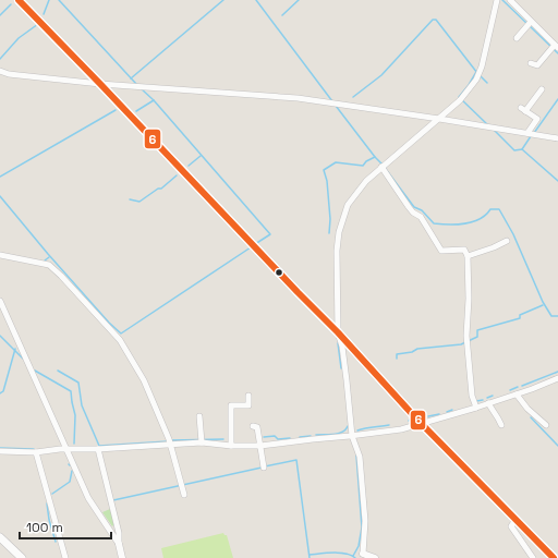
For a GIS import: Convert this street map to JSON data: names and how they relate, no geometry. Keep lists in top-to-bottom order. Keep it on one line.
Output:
{"lines":["transit line 6"],"scale_bar":"100 m"}
